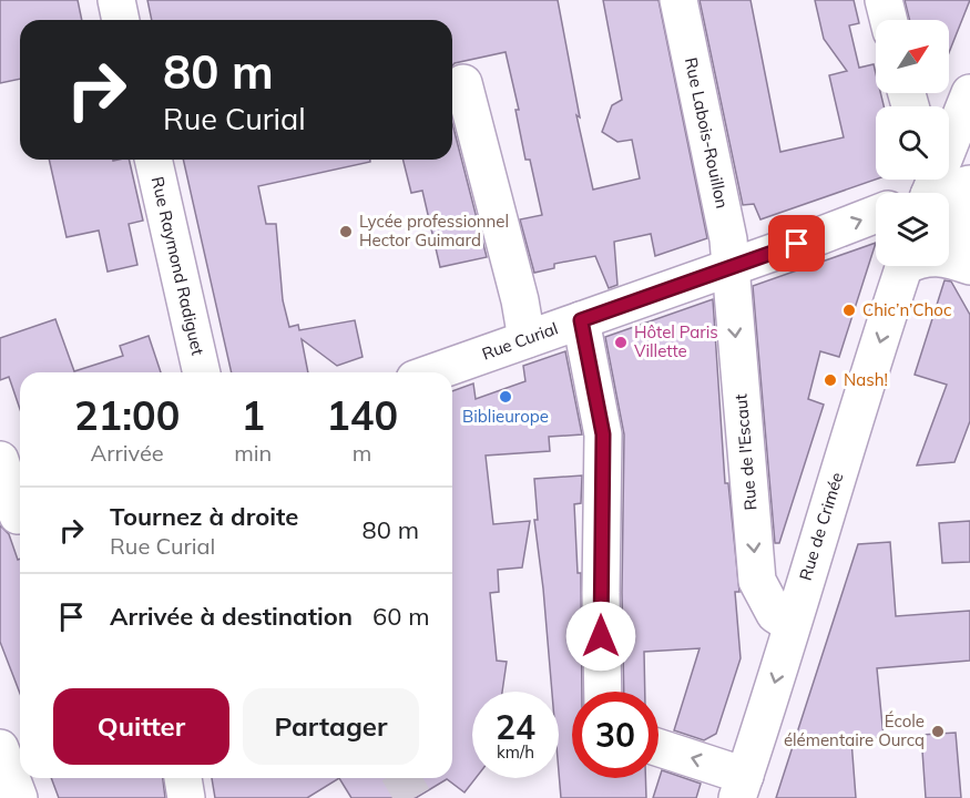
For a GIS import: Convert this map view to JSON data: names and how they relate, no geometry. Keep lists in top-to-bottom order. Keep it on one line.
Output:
{"streets":{"street":["Rue Labois-Rouillon","Rue Raymond Radiguet","Rue Curial","Rue de l'Escaut","Rue de Crimée"]},"crossings":[["Rue Labois-Rouillon","Rue Curial"],["Rue Labois-Rouillon","Rue de l'Escaut"],["Rue Curial","Rue de l'Escaut"],["Rue de l'Escaut","Rue de Crimée"]],"places":["Lycée professionnel Hector Guimard","Chic’n’Choc","Hôtel Paris Villette","Nash!","Biblieurope","École élémentaire Ourcq"],"north":"top right","page":{"turn":["80 m","Rue Curial"],"eta":["21:00","Arrivée","1","min","140","m"],"list":[{"name":"Tournez à droite","note":"Rue Curial","value":"80 m"},{"name":"Arrivée à destination","value":"60 m"}],"buttons":["Quitter","Partager"],"speed":"24 km/h","limit":"30"}}
